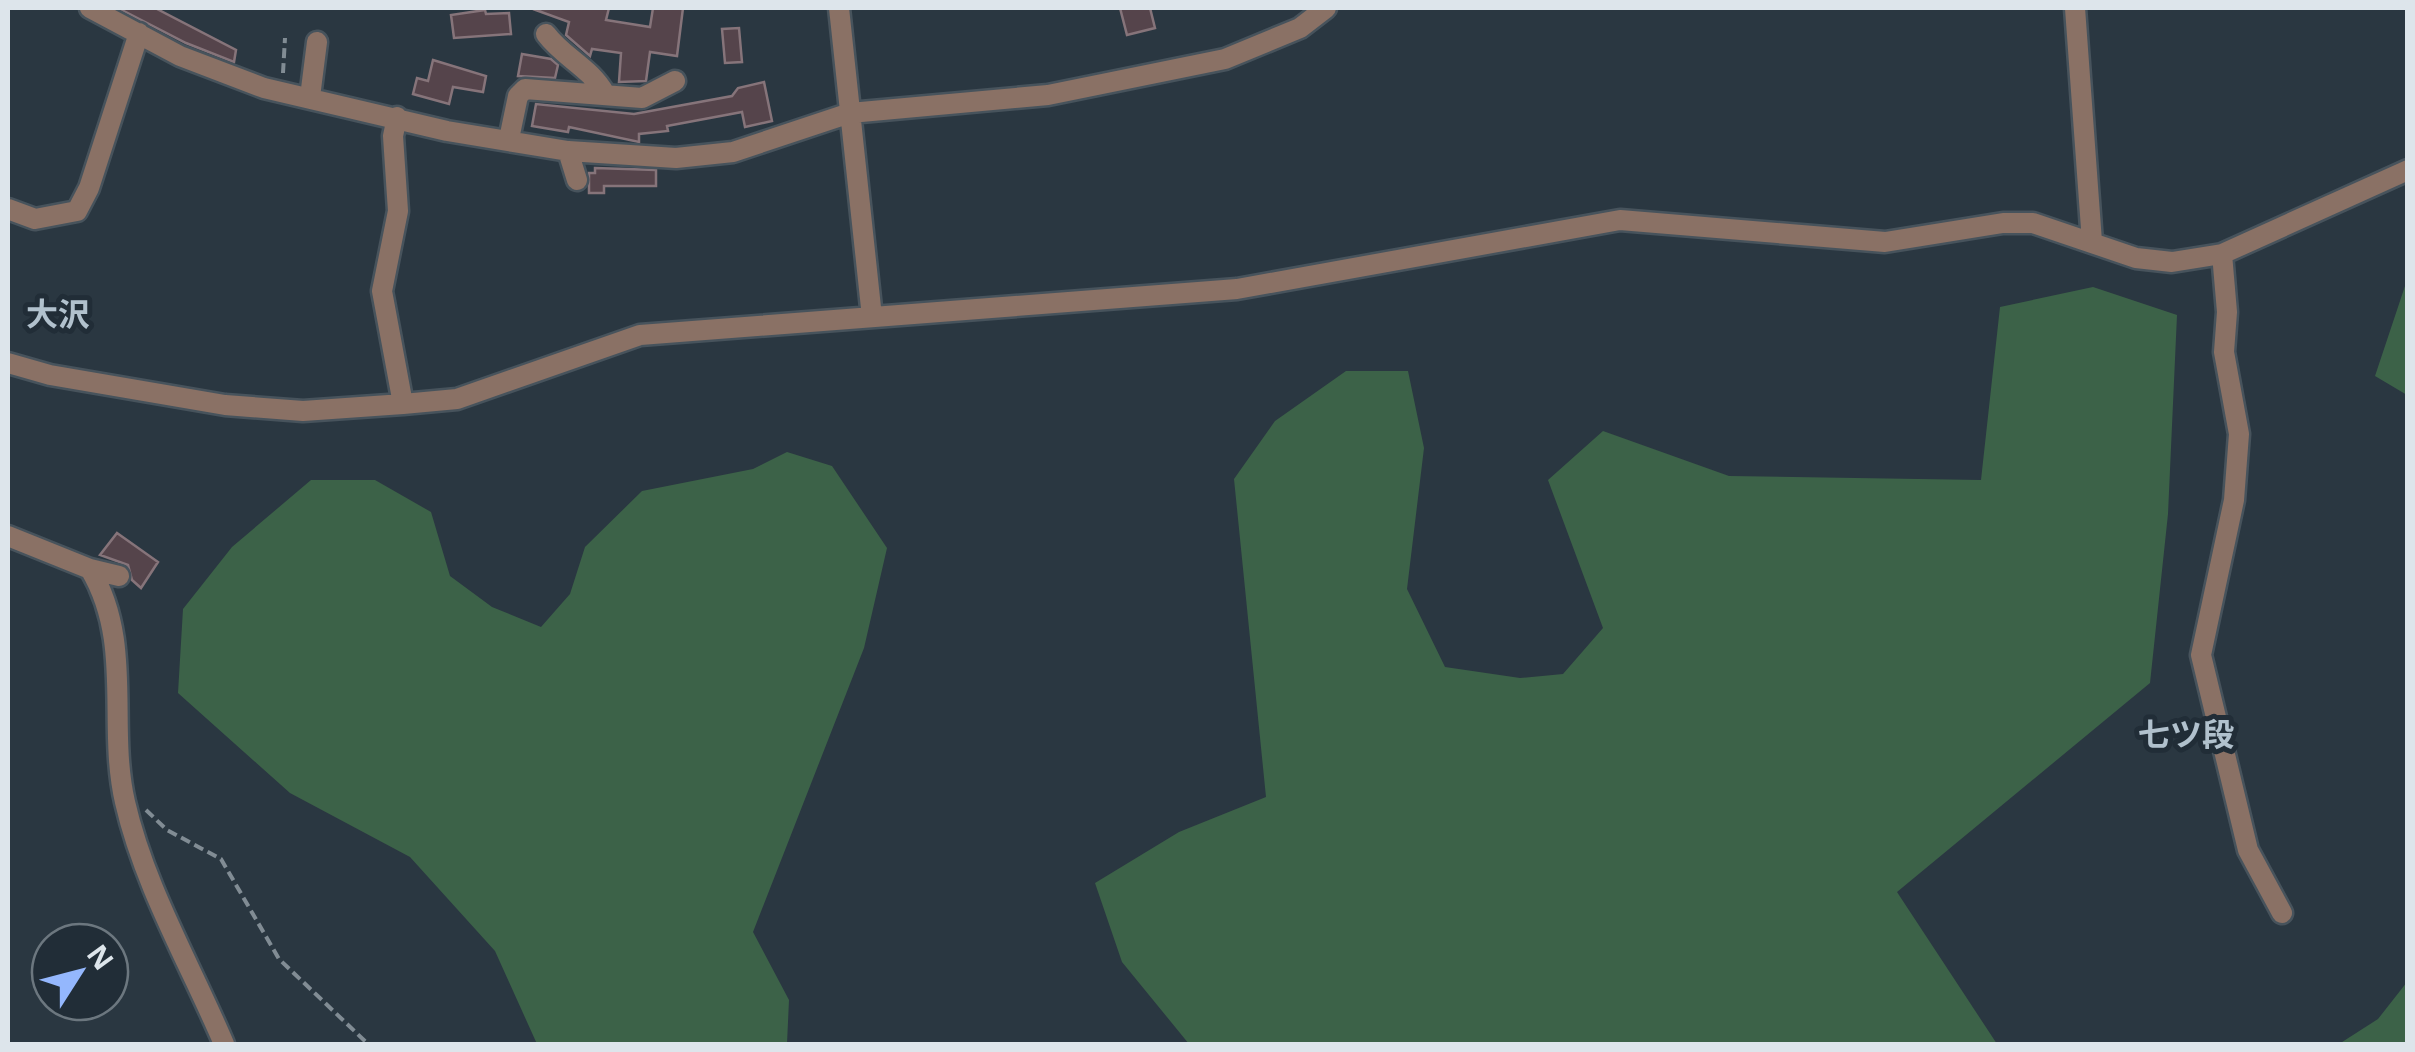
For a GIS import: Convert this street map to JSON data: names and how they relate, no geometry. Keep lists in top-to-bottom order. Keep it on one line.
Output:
{"districts":["大沢","七ツ段"],"north":"top right"}
